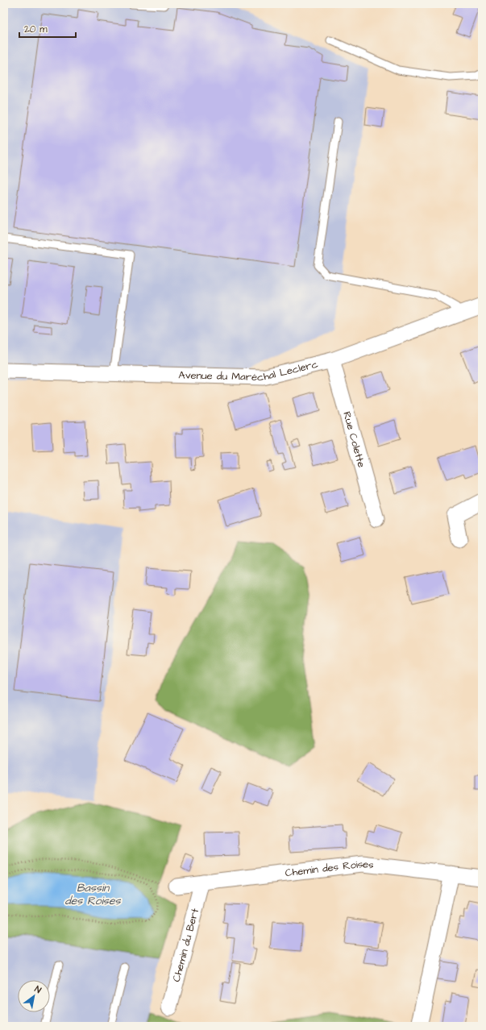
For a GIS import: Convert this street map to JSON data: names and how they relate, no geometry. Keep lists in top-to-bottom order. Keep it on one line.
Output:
{"streets":{"street":["Avenue du Maréchal Leclerc","Rue Colette","Chemin des Roises","Chemin du Bert"]},"crossings":[["Avenue du Maréchal Leclerc","Rue Colette"],["Chemin des Roises","Chemin du Bert"]],"water":["Bassin des Roises"],"scale_bar":"20 m","north":"top right"}
